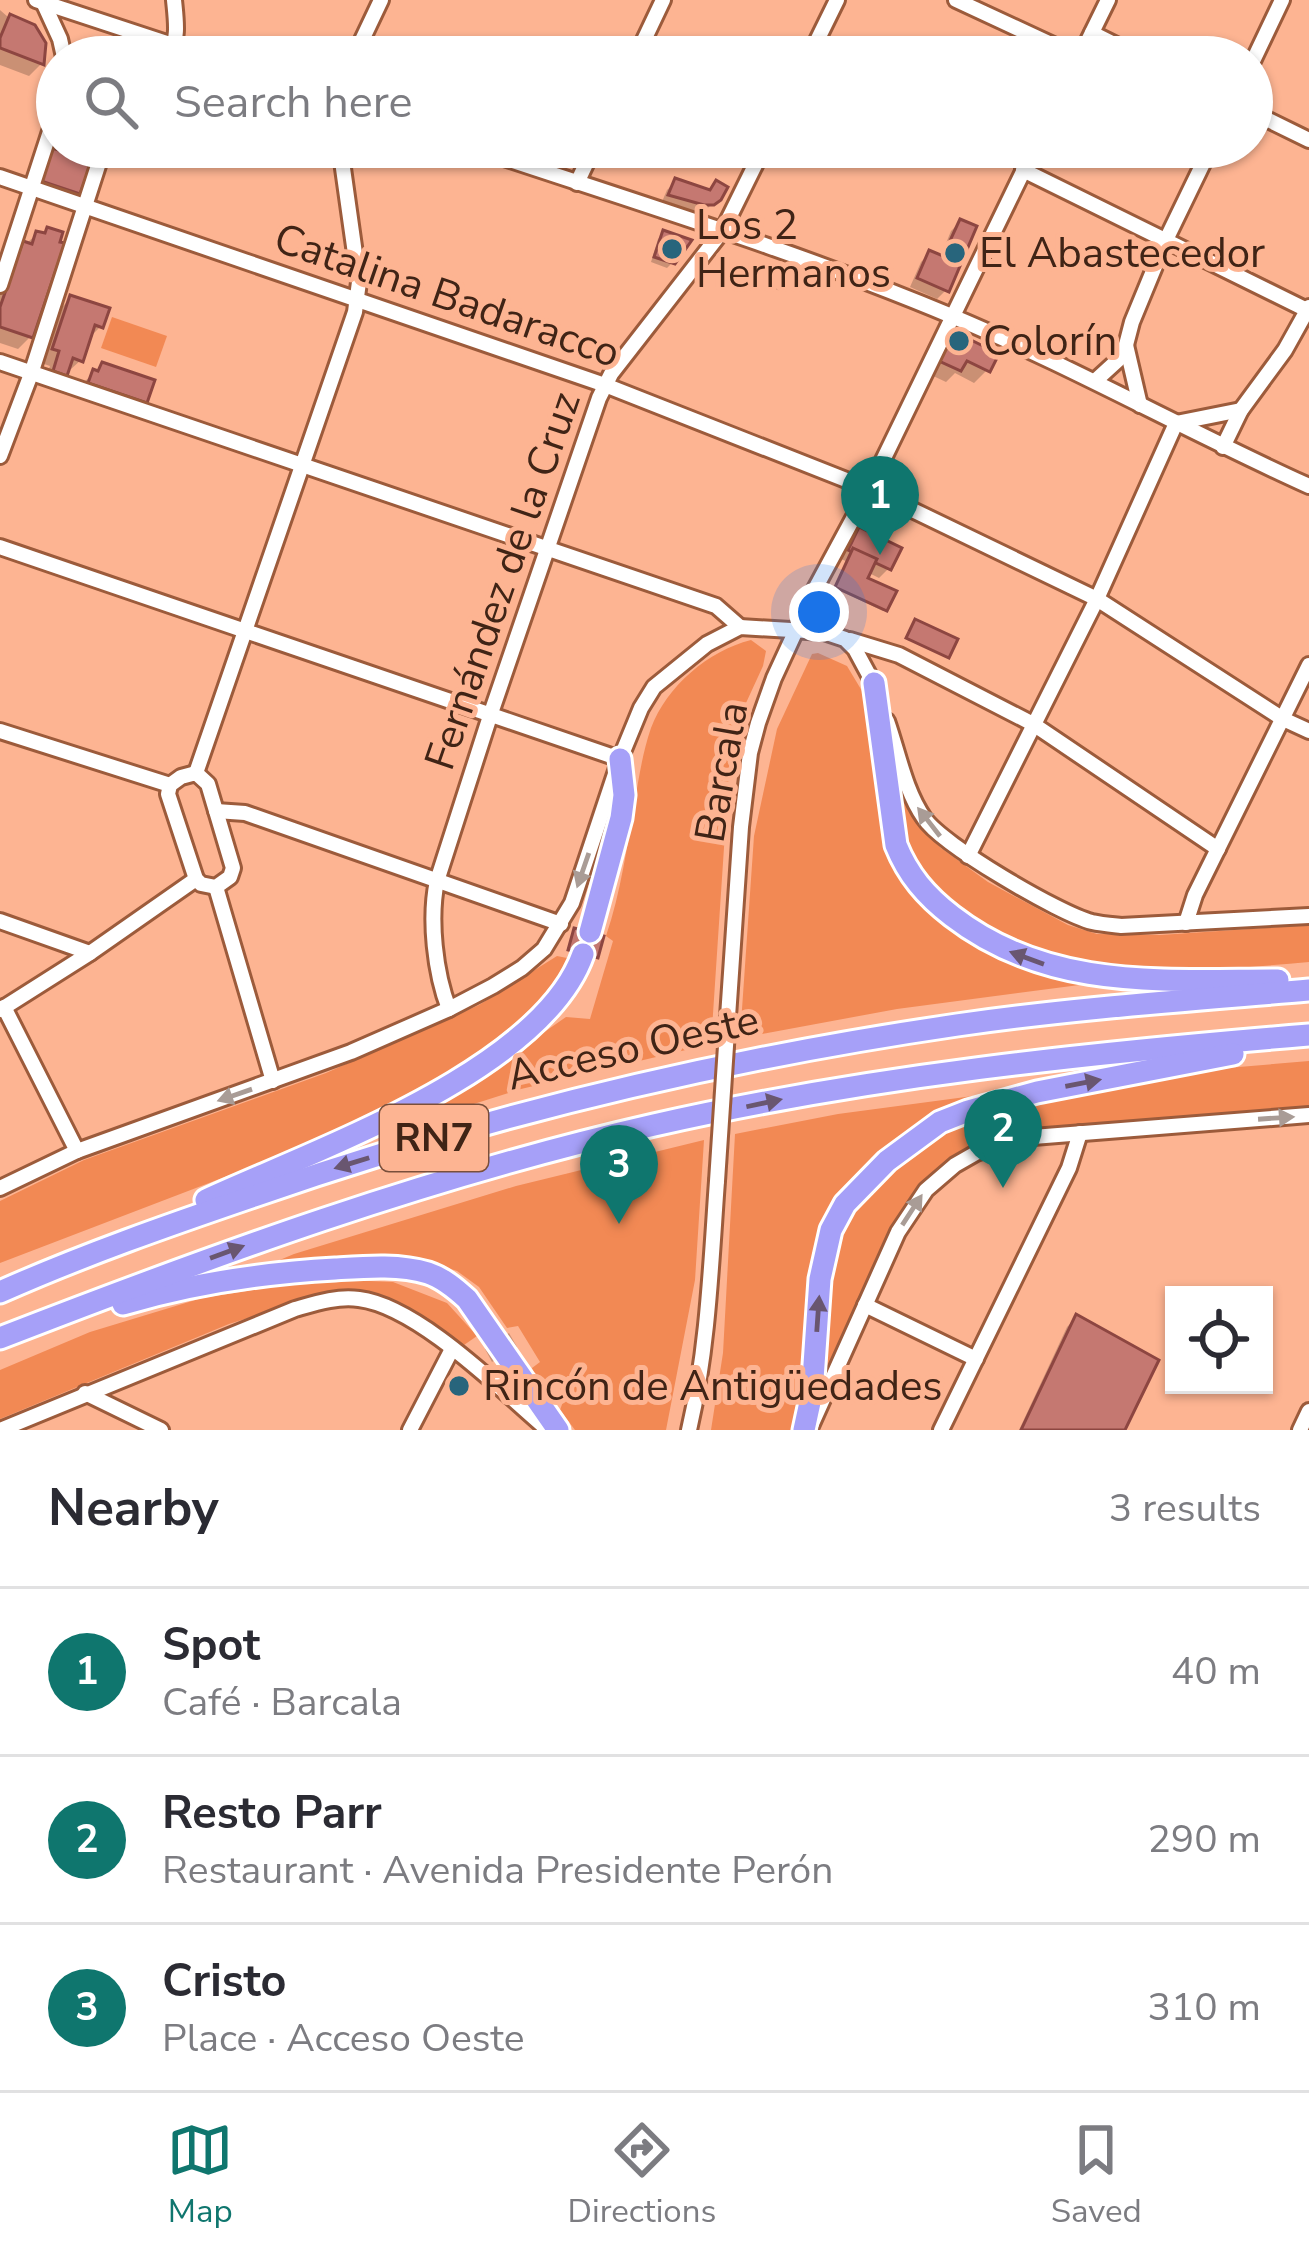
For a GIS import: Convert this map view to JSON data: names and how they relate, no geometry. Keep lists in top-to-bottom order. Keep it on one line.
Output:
{"streets":{"highway":["Acceso Oeste","RN7"],"street":["Catalina Badaracco","Fernández de la Cruz","Barcala"]},"crossings":[["Catalina Badaracco","Fernández de la Cruz"],["Catalina Badaracco","Barcala"]],"places":["Los 2 Hermanos","El Abastecedor","Colorín","Rincón de Antigüedades"],"page":{"search":"Search here","pins":["1","2","3"],"heading":["Nearby","3 results"],"list":[{"mark":"1","name":"Spot","note":"Café · Barcala","value":"40 m"},{"mark":"2","name":"Resto Parr","note":"Restaurant · Avenida Presidente Perón","value":"290 m"},{"mark":"3","name":"Cristo","note":"Place · Acceso Oeste","value":"310 m"}],"nav":["Map","Directions","Saved"]}}
